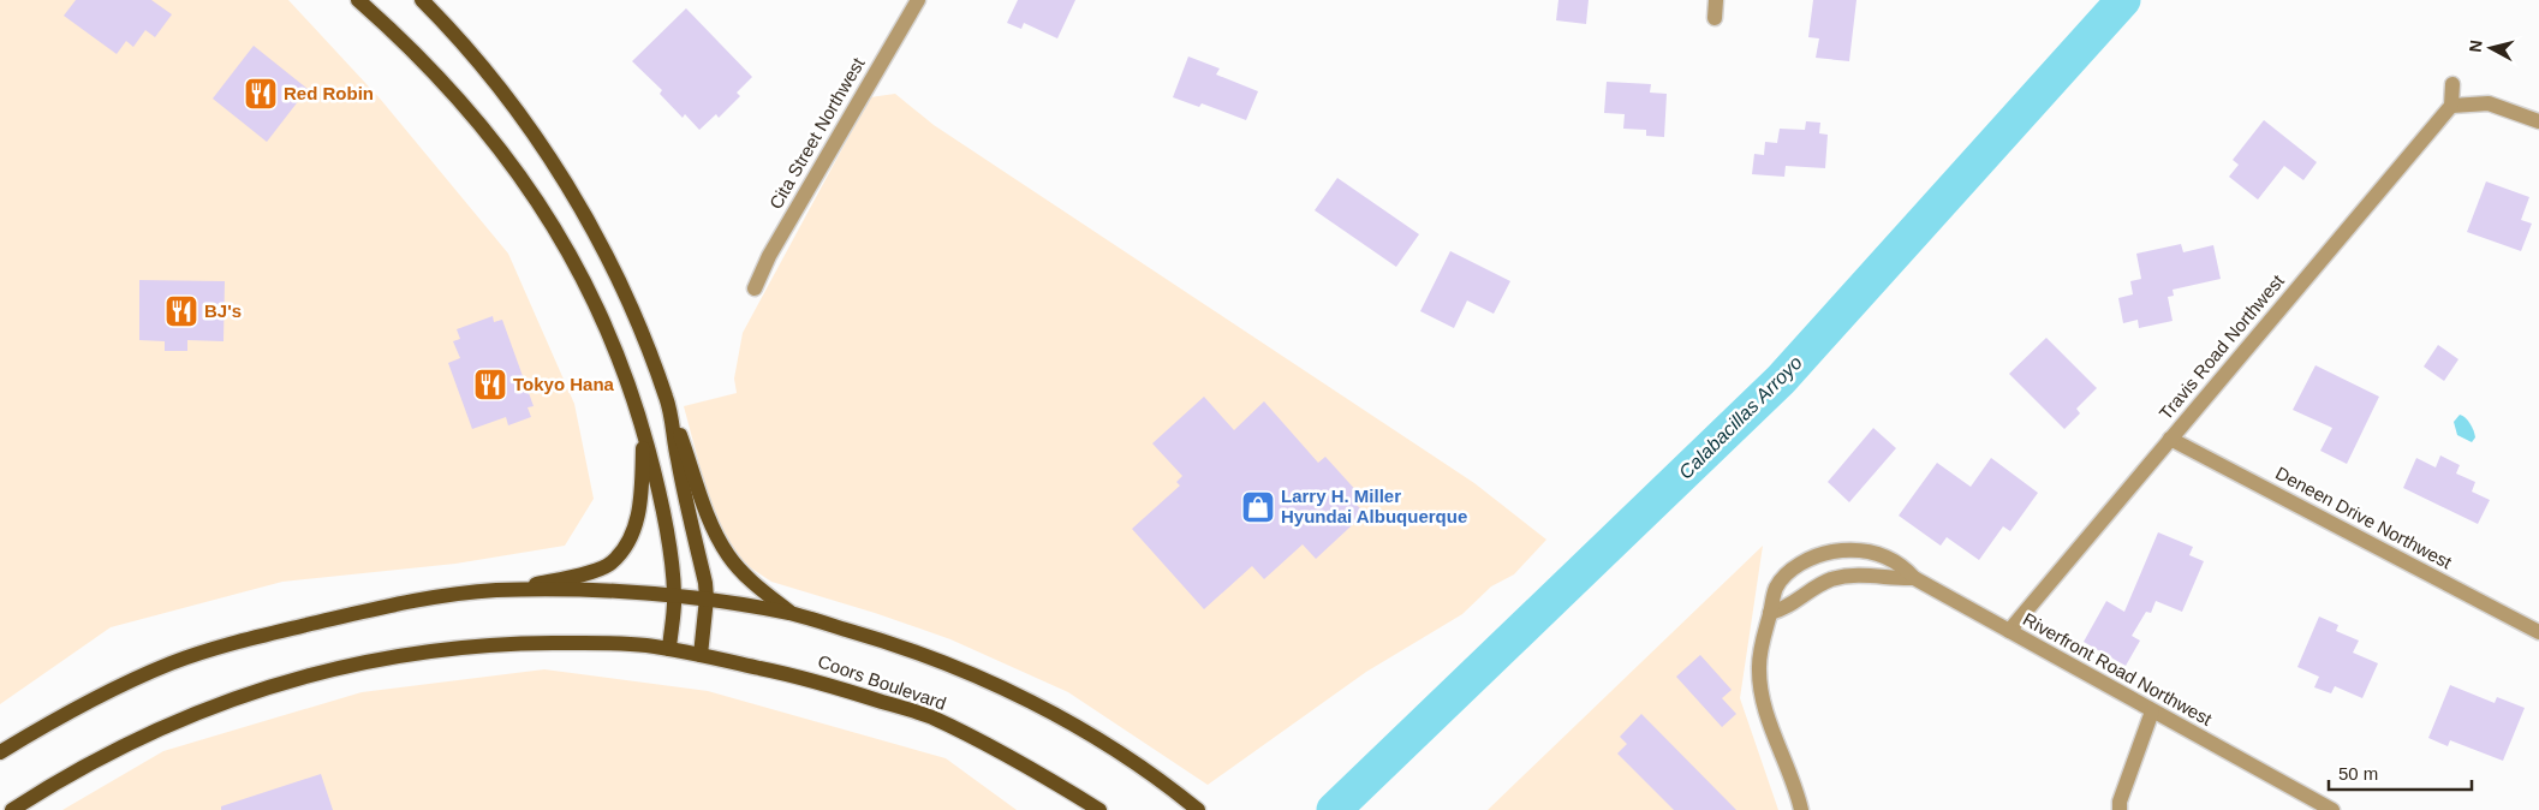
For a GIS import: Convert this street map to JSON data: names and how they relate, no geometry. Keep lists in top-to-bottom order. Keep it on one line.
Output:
{"streets":{"main road":["Coors Boulevard"],"street":["Cita Street Northwest","Travis Road Northwest","Deneen Drive Northwest","Riverfront Road Northwest"]},"crossings":[["Travis Road Northwest","Deneen Drive Northwest"],["Travis Road Northwest","Riverfront Road Northwest"]],"water":["Calabacillas Arroyo"],"places":{"restaurant":["Red Robin","BJ's","Tokyo Hana"],"shop":["Larry H. Miller Hyundai Albuquerque"]},"scale_bar":"50 m","north":"left"}
